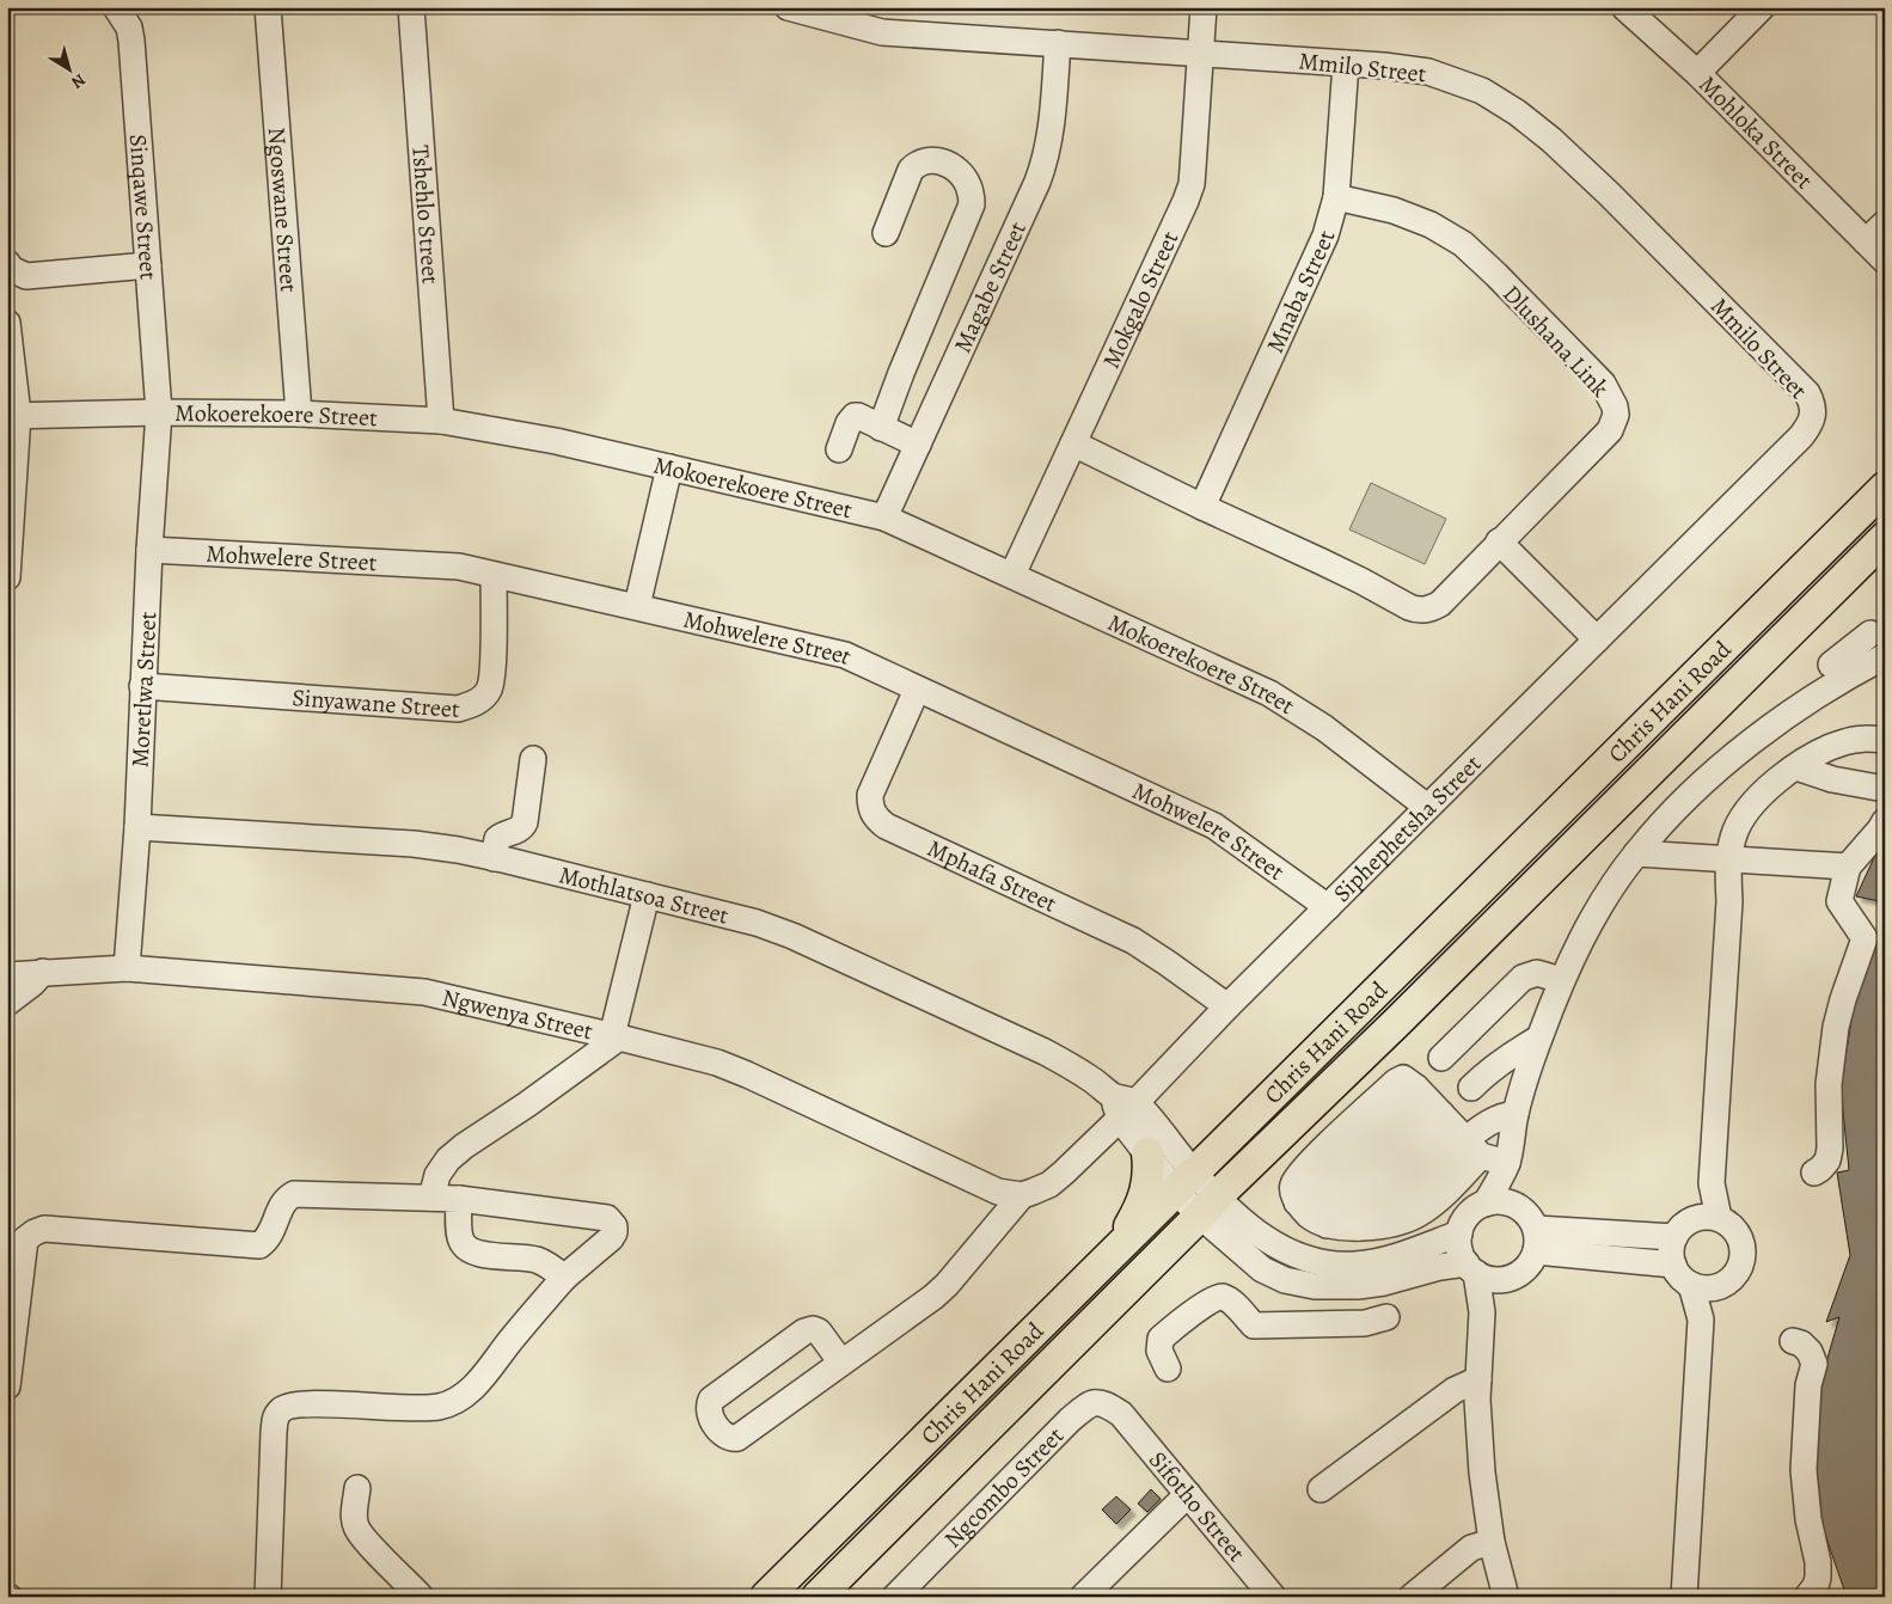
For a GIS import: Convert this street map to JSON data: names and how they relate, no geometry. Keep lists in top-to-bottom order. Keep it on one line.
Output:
{"streets":{"main road":["Chris Hani Road"],"street":["Mmilo Street","Mohloka Street","Sinqawe Street","Ngoswane Street","Tshehlo Street","Magabe Street","Mnaba Street","Mokgalo Street","Dlushana Link","Mokoerekoere Street","Mohwelere Street","Moretlwa Street","Sinyawane Street","Siphephetsha Street","Mphafa Street","Mothlatsoa Street","Ngwenya Street","Ngcombo Street","Sifotho Street"]},"crossings":[["Mmilo Street","Magabe Street"],["Mmilo Street","Mnaba Street"],["Mmilo Street","Mokgalo Street"],["Mmilo Street","Siphephetsha Street"],["Sinqawe Street","Mokoerekoere Street"],["Sinqawe Street","Moretlwa Street"],["Ngoswane Street","Mokoerekoere Street"],["Tshehlo Street","Mokoerekoere Street"],["Magabe Street","Mokoerekoere Street"],["Mnaba Street","Dlushana Link"],["Mokgalo Street","Dlushana Link"],["Mokgalo Street","Mokoerekoere Street"],["Mokoerekoere Street","Moretlwa Street"],["Mokoerekoere Street","Siphephetsha Street"],["Mohwelere Street","Moretlwa Street"],["Mohwelere Street","Sinyawane Street"],["Mohwelere Street","Siphephetsha Street"],["Mohwelere Street","Mphafa Street"],["Moretlwa Street","Sinyawane Street"],["Moretlwa Street","Mothlatsoa Street"],["Moretlwa Street","Ngwenya Street"],["Siphephetsha Street","Mphafa Street"],["Siphephetsha Street","Mothlatsoa Street"],["Siphephetsha Street","Ngwenya Street"],["Ngcombo Street","Sifotho Street"]],"north":"bottom right"}
